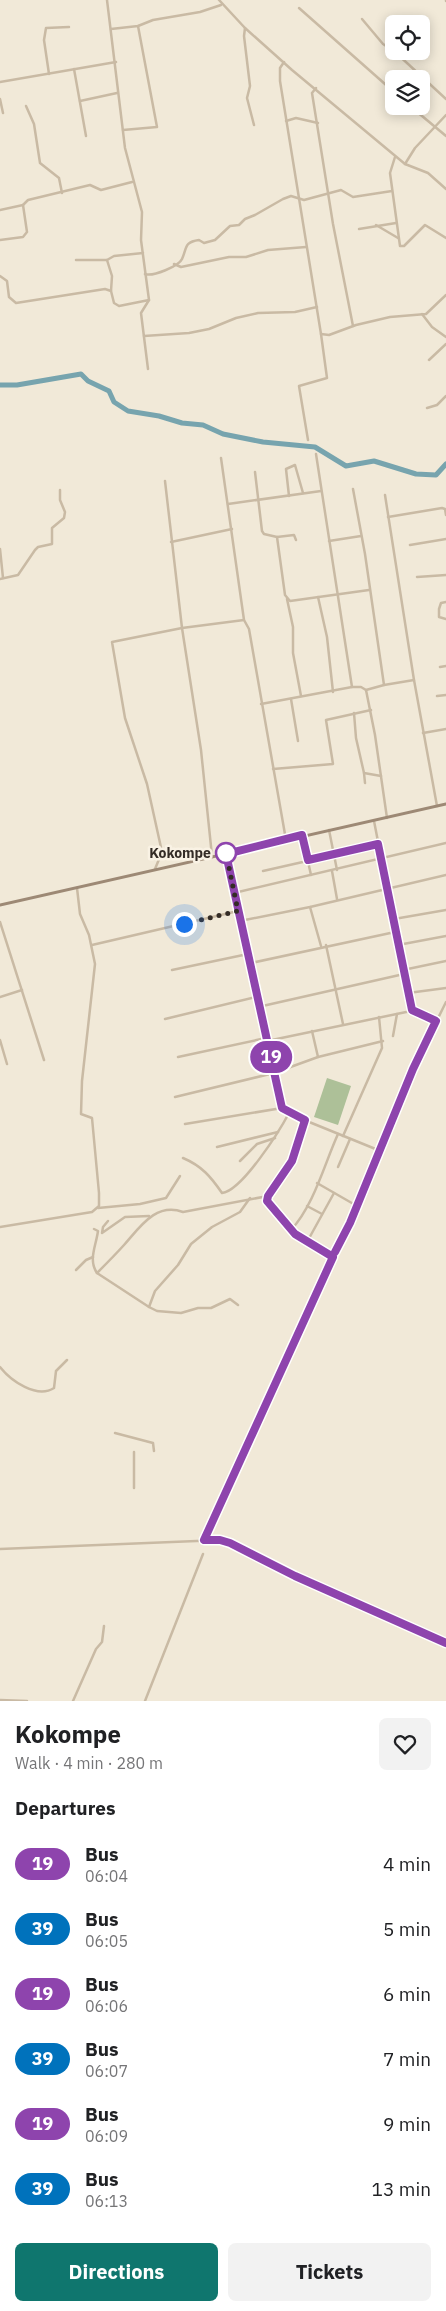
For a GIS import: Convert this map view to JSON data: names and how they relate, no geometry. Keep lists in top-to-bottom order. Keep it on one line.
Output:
{"places":["Kokompe"],"lines":["bus line 19"],"page":{"on_map":"19","heading":[["Kokompe","Walk · 4 min · 280 m"],"Departures"],"list":[{"mark":"19","name":"Bus","note":"06:04","value":"4 min"},{"mark":"39","name":"Bus","note":"06:05","value":"5 min"},{"mark":"19","name":"Bus","note":"06:06","value":"6 min"},{"mark":"39","name":"Bus","note":"06:07","value":"7 min"},{"mark":"19","name":"Bus","note":"06:09","value":"9 min"},{"mark":"39","name":"Bus","note":"06:13","value":"13 min"}],"buttons":["Directions","Tickets"]}}
